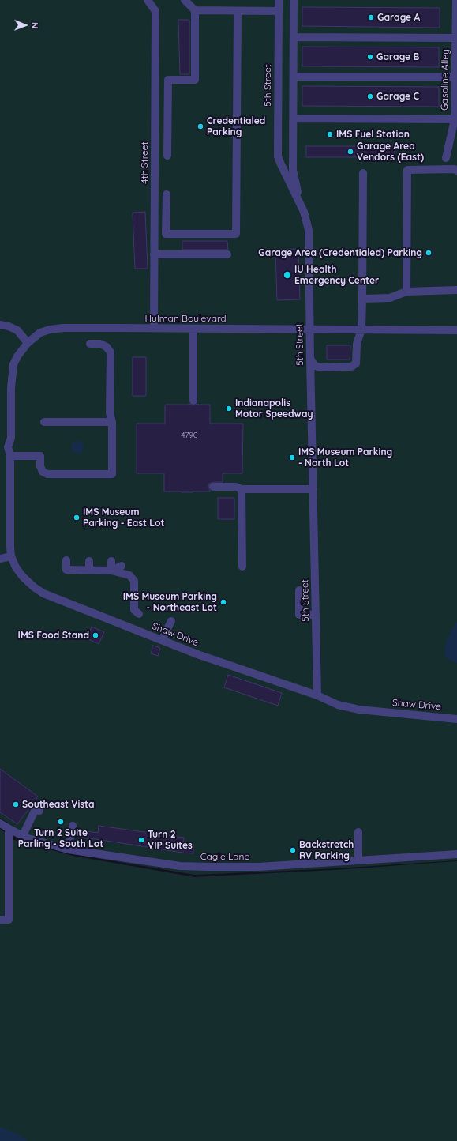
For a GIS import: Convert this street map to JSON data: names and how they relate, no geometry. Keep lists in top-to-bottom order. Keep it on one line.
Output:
{"streets":{"street":["Gasoline Alley","5th Street","4th Street","Hulman Boulevard","Shaw Drive","Cagle Lane"]},"crossings":[["5th Street","Hulman Boulevard"],["5th Street","Shaw Drive"],["4th Street","Hulman Boulevard"],["Hulman Boulevard","Shaw Drive"]],"places":["Garage A","Garage B","Garage C","Credentialed Parking","IMS Fuel Station","Garage Area Vendors (East)","Garage Area (Credentialed) Parking","IU Health Emergency Center","Indianapolis Motor Speedway","IMS Museum Parking - North Lot","IMS Museum Parking - East Lot","IMS Museum Parking - Northeast Lot","IMS Food Stand","Southeast Vista","Turn 2 Suite Parling - South Lot","Turn 2 VIP Suites","Backstretch RV Parking"],"house_numbers":["4790"],"north":"right"}
